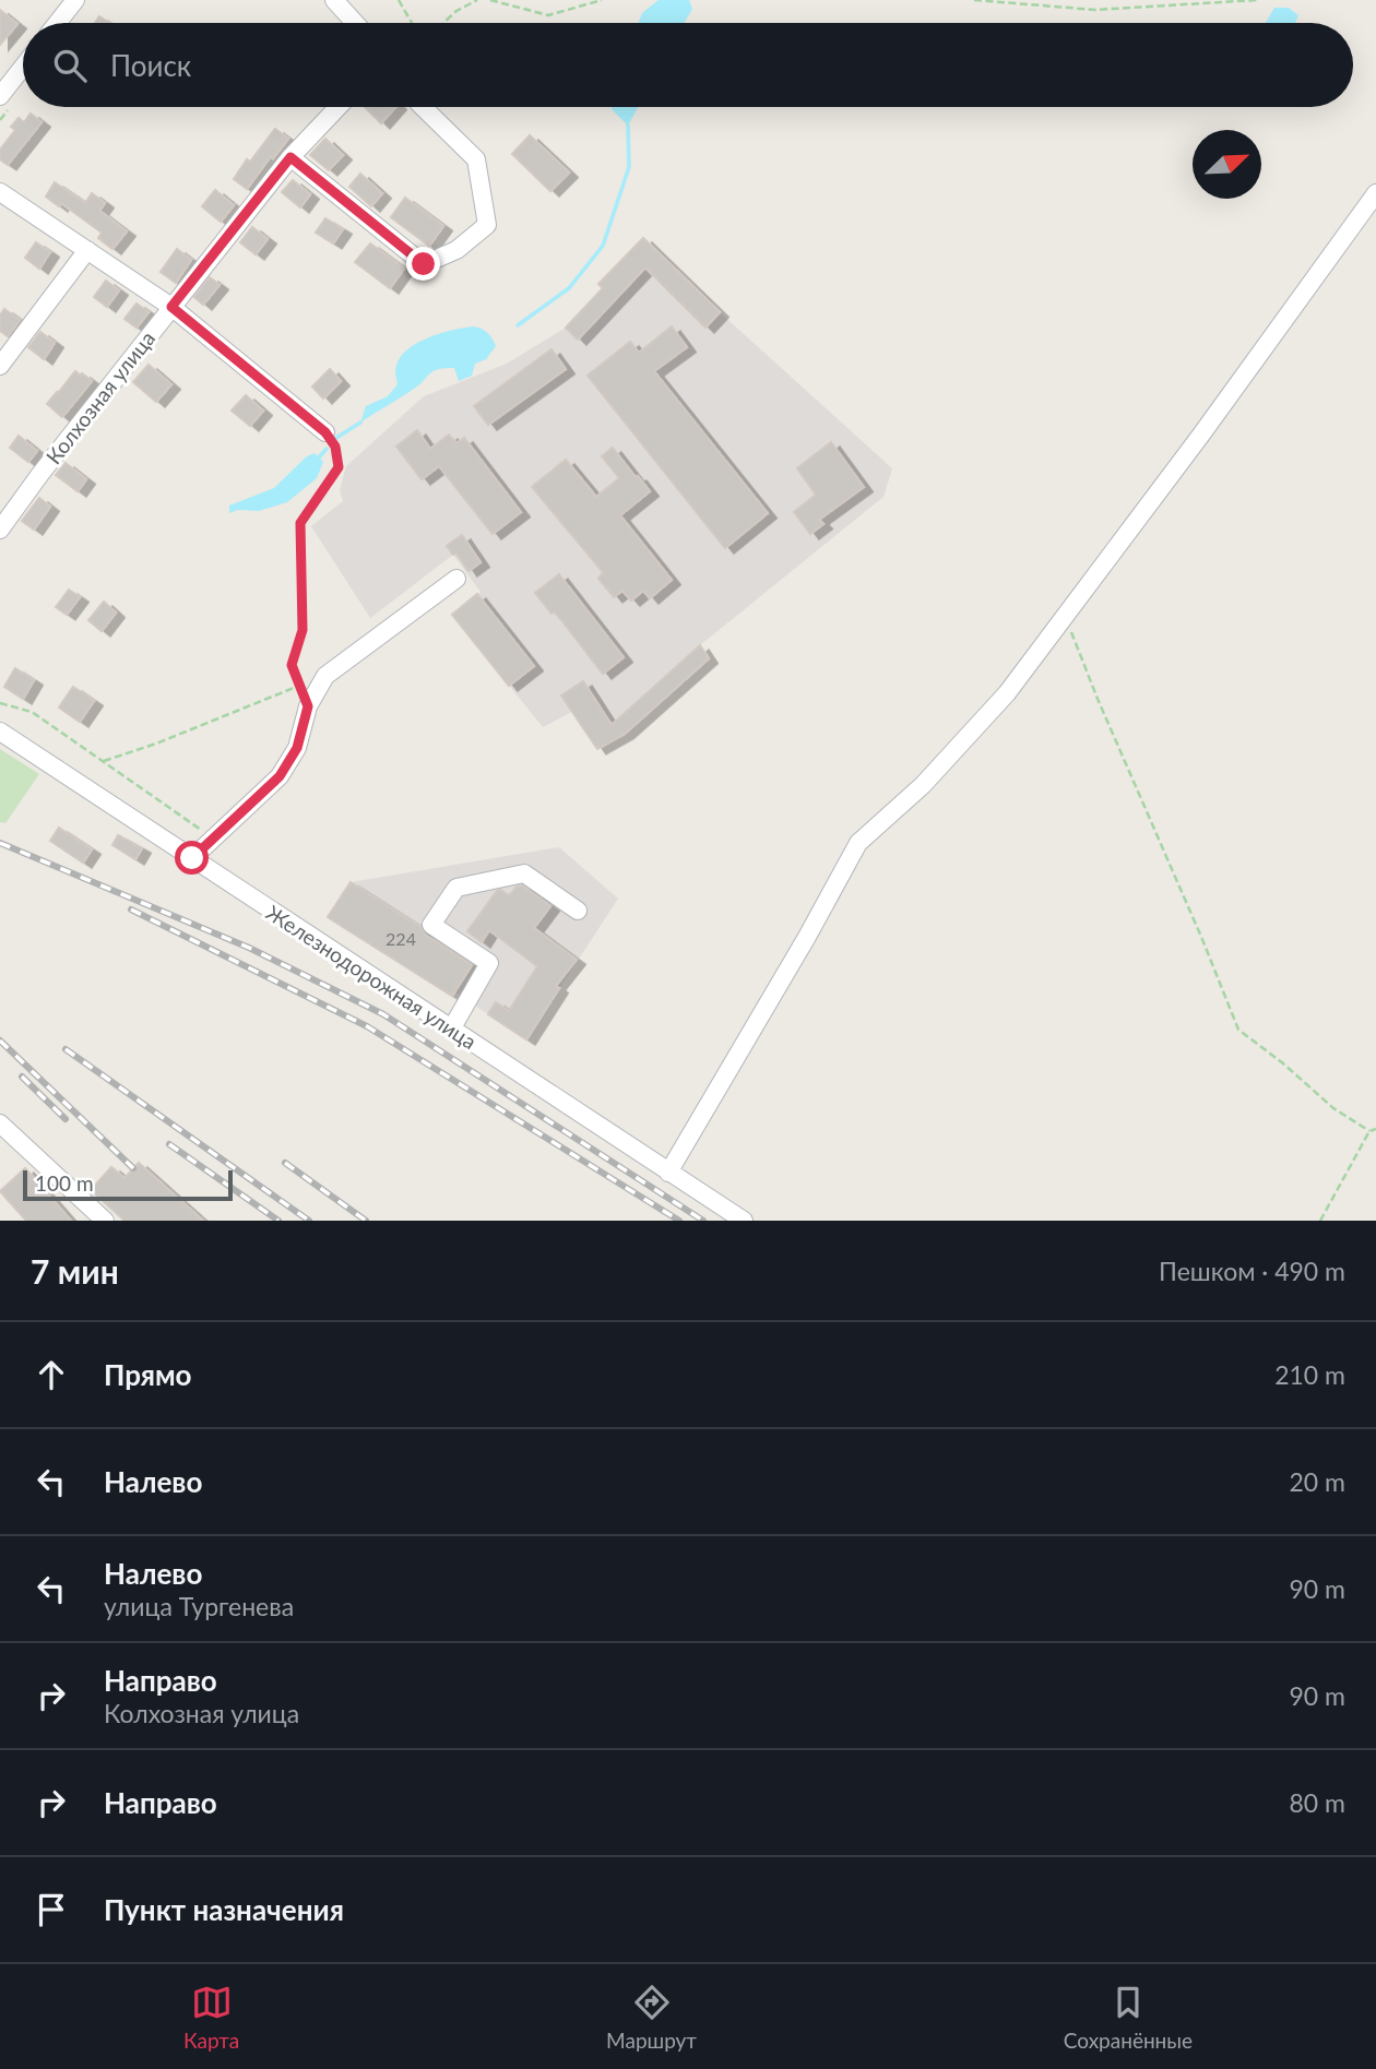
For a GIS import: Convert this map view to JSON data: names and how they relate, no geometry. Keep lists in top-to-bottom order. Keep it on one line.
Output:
{"streets":{"street":["Колхозная улица","Железнодорожная улица"]},"house_numbers":["224"],"scale_bar":"100 m","north":"top right","page":{"search":"Поиск","scale":"100 m","heading":["7 мин","Пешком · 490 m"],"list":[["Прямо","210 m"],["Налево","20 m"],["Налево","улица Тургенева","90 m"],["Направо","Колхозная улица","90 m"],["Направо","80 m"],"Пункт назначения"],"nav":["Карта","Маршрут","Сохранённые"]}}
